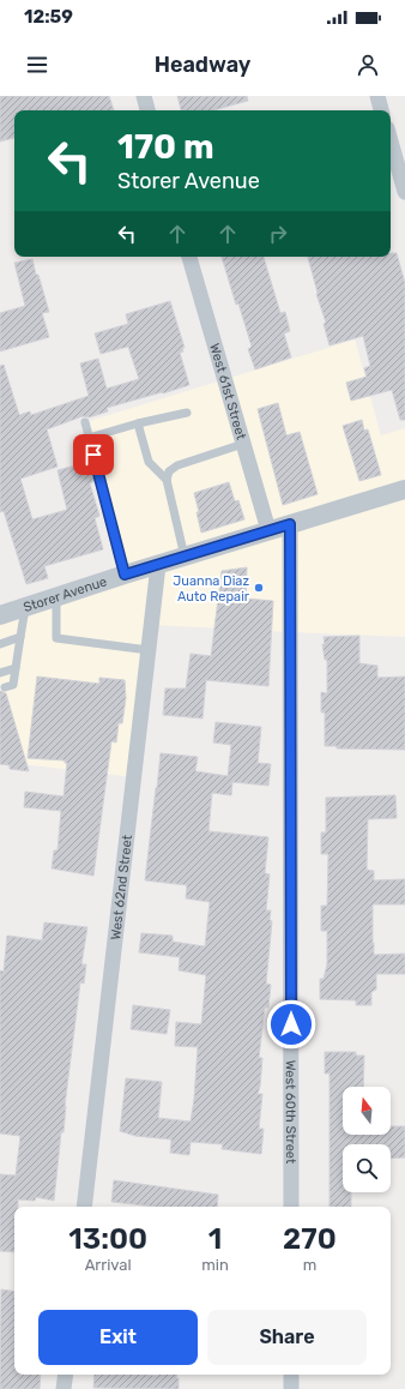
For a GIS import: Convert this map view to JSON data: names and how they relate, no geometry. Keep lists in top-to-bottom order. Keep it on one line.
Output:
{"streets":{"street":["West 61st Street","Storer Avenue","West 62nd Street","West 60th Street"]},"crossings":[["West 61st Street","Storer Avenue"],["Storer Avenue","West 62nd Street"],["Storer Avenue","West 60th Street"]],"places":["Juanna Diaz Auto Repair"],"north":"top","page":{"status":"12:59","header":"Headway","turn":["170 m","Storer Avenue"],"eta":["13:00","Arrival","1","min","270","m"],"buttons":["Exit","Share"]}}
